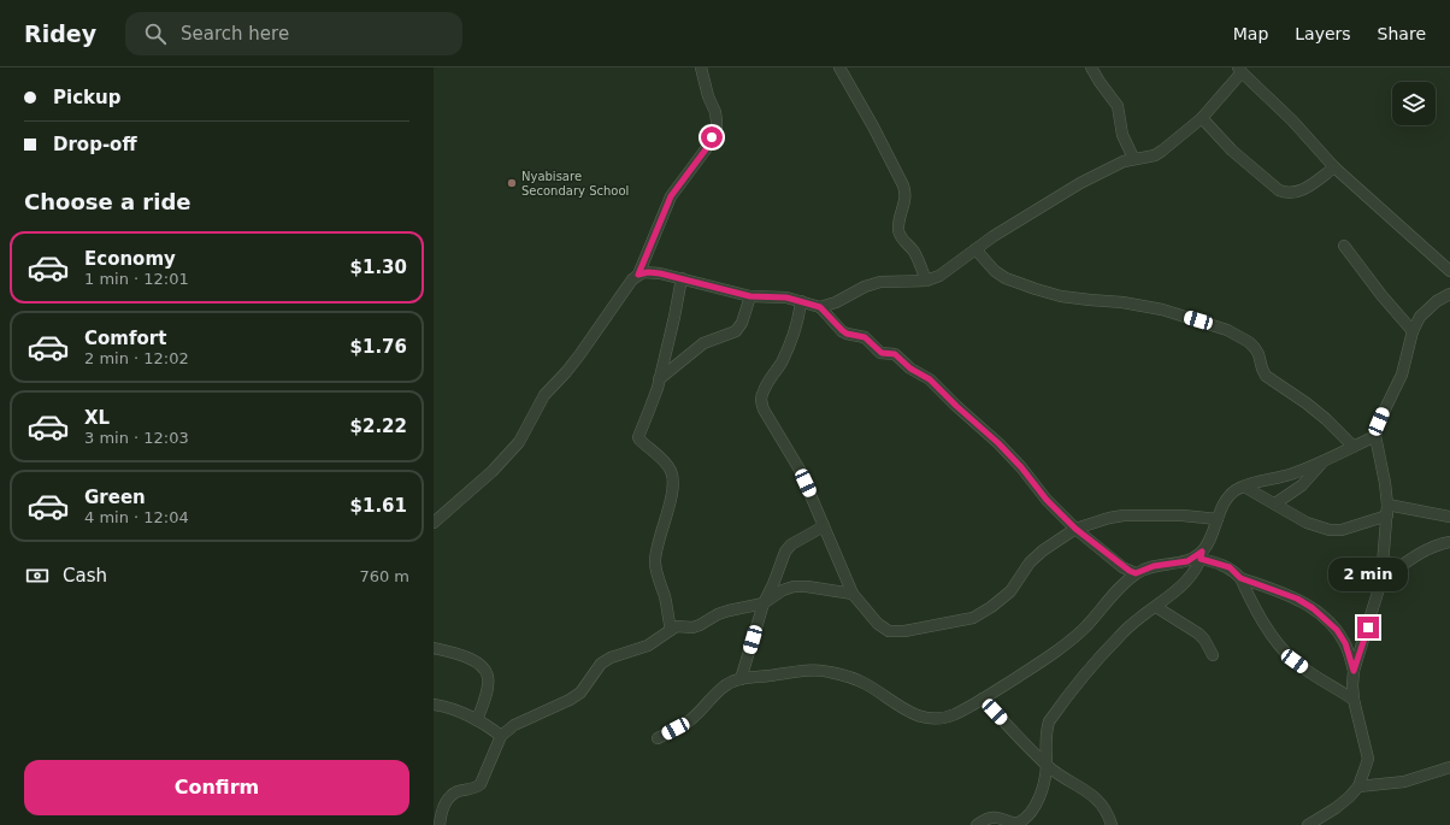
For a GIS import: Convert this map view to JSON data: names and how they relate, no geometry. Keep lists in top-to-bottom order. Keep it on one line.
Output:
{"places":["Nyabisare Secondary School"],"page":{"header":"Ridey","search":"Search here","nav":["Map","Layers","Share"],"banner":["Pickup","Drop-off"],"heading":"Choose a ride","list":[{"name":"Economy","note":"1 min · 12:01","value":"$1.30"},{"name":"Comfort","note":"2 min · 12:02","value":"$1.76"},{"name":"XL","note":"3 min · 12:03","value":"$2.22"},{"name":"Green","note":"4 min · 12:04","value":"$1.61"}],"pay":["Cash","760 m"],"bubble":"2 min","buttons":"Confirm"}}
